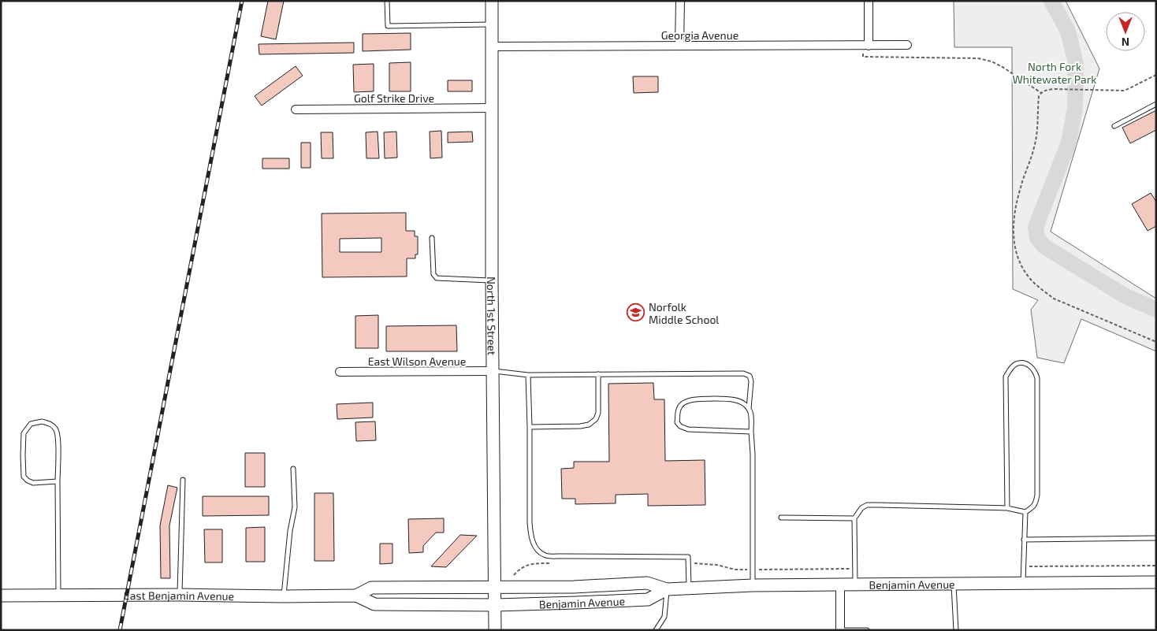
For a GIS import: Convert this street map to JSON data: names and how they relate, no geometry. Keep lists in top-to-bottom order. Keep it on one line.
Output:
{"streets":{"main road":["North 1st Street","Benjamin Avenue","East Benjamin Avenue"],"street":["Georgia Avenue","Golf Strike Drive","East Wilson Avenue"]},"crossings":[["Georgia Avenue","North 1st Street"],["Golf Strike Drive","North 1st Street"],["North 1st Street","East Wilson Avenue"],["North 1st Street","Benjamin Avenue"],["North 1st Street","East Benjamin Avenue"],["Benjamin Avenue","East Benjamin Avenue"]],"parks":["North Fork Whitewater Park"],"places":{"school or university":["Norfolk Middle School"]},"north":"bottom"}
